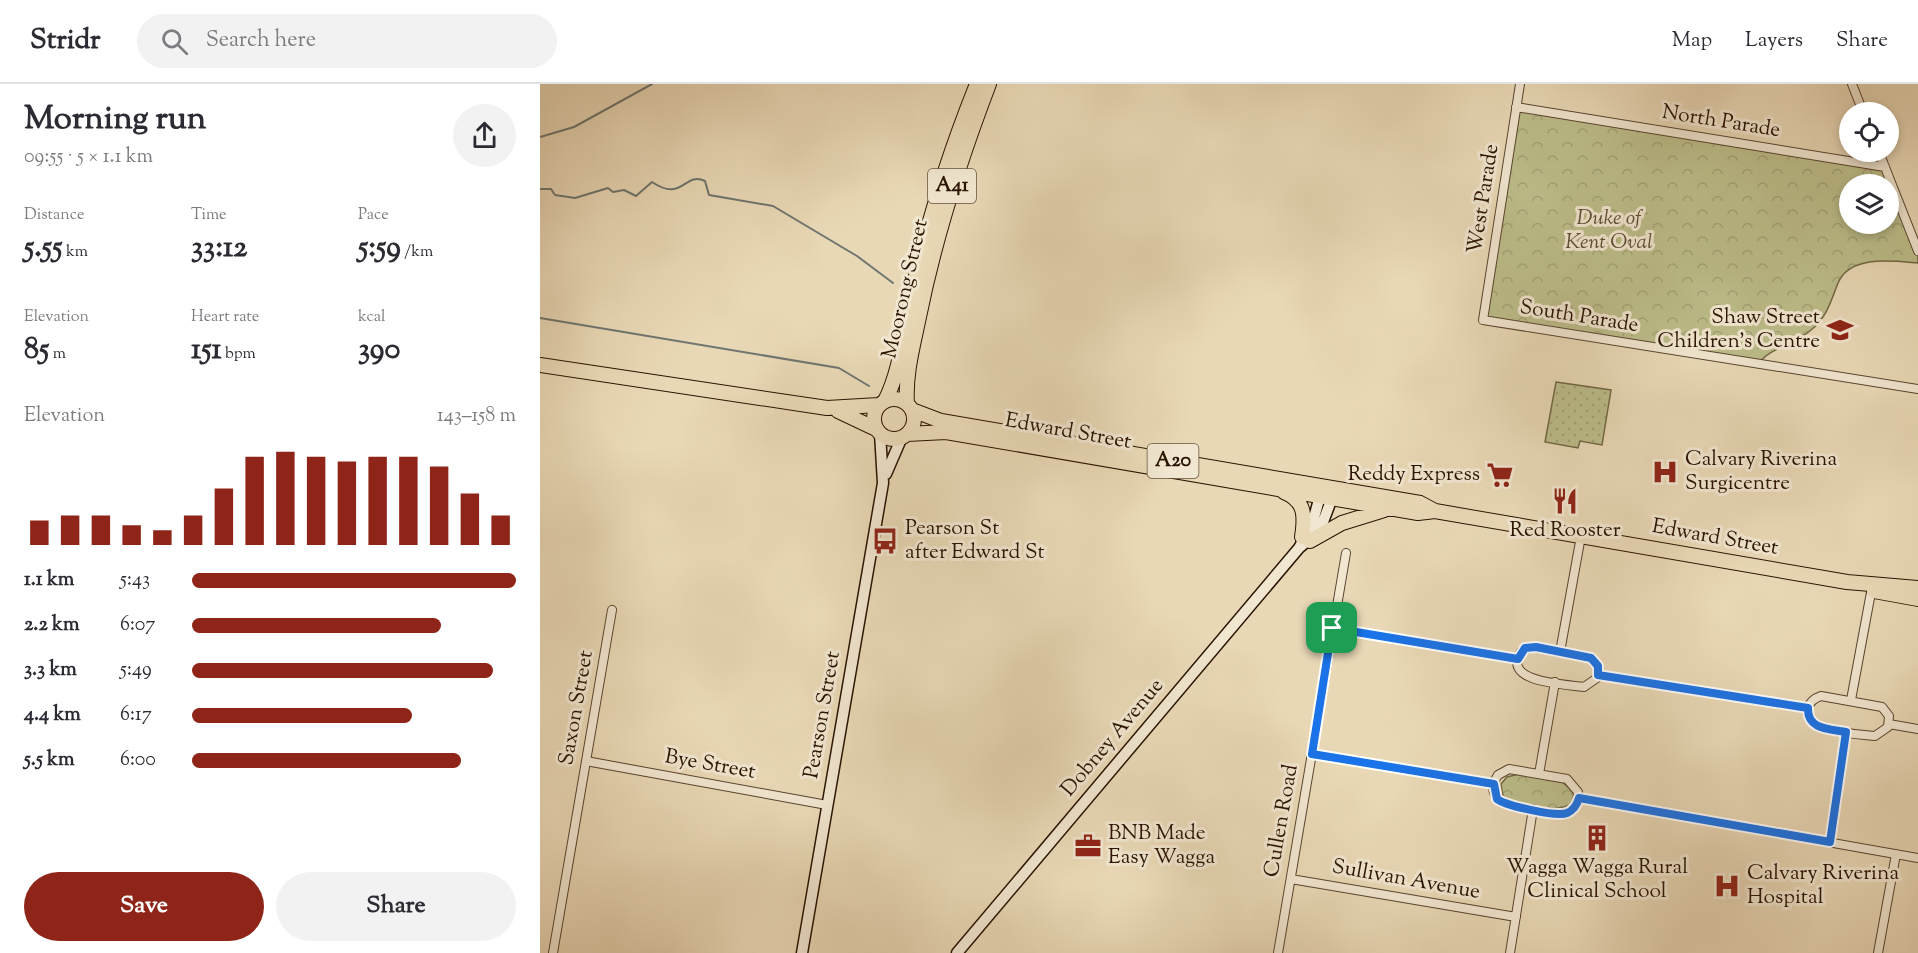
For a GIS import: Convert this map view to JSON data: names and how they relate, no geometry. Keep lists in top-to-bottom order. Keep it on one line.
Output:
{"streets":{"highway":["A41","Moorong Street","Edward Street","A20"],"main road":["Pearson Street","Dobney Avenue"],"street":["North Parade","West Parade","South Parade","Saxon Street","Bye Street","Cullen Road","Sullivan Avenue"]},"crossings":[["North Parade","West Parade"],["A41","Moorong Street"],["A41","Edward Street"],["A41","A20"],["A41","Pearson Street"],["West Parade","South Parade"],["Moorong Street","Edward Street"],["Moorong Street","A20"],["Moorong Street","Pearson Street"],["Edward Street","A20"],["Edward Street","Pearson Street"],["Edward Street","Dobney Avenue"],["A20","Pearson Street"],["Saxon Street","Bye Street"],["Pearson Street","Bye Street"],["Cullen Road","Sullivan Avenue"]],"parks":["Duke of Kent Oval"],"places":{"school or university":["Shaw Street Children’s Centre"],"hospital":["Calvary Riverina Surgicentre","Calvary Riverina Hospital"],"supermarket":["Reddy Express"],"restaurant":["Red Rooster"],"bus stop":["Pearson St after Edward St"],"building":["Wagga Wagga Rural Clinical School"],"office":["BNB Made Easy Wagga"]},"page":{"header":"Stridr","search":"Search here","nav":["Map","Layers","Share"],"heading":["Morning run","09:55 · 5 × 1.1 km"],"stats":[["Distance","5.55 km"],["Time","33:12"],["Pace","5:59 /km"],["Elevation","85 m"],["Heart rate","151 bpm"],["kcal","390"]],"chart":["Elevation","143–158 m"],"list":[{"name":"1.1 km","note":"5:43"},{"name":"2.2 km","note":"6:07"},{"name":"3.3 km","note":"5:49"},{"name":"4.4 km","note":"6:17"},{"name":"5.5 km","note":"6:00"}],"buttons":["Save","Share"]}}
